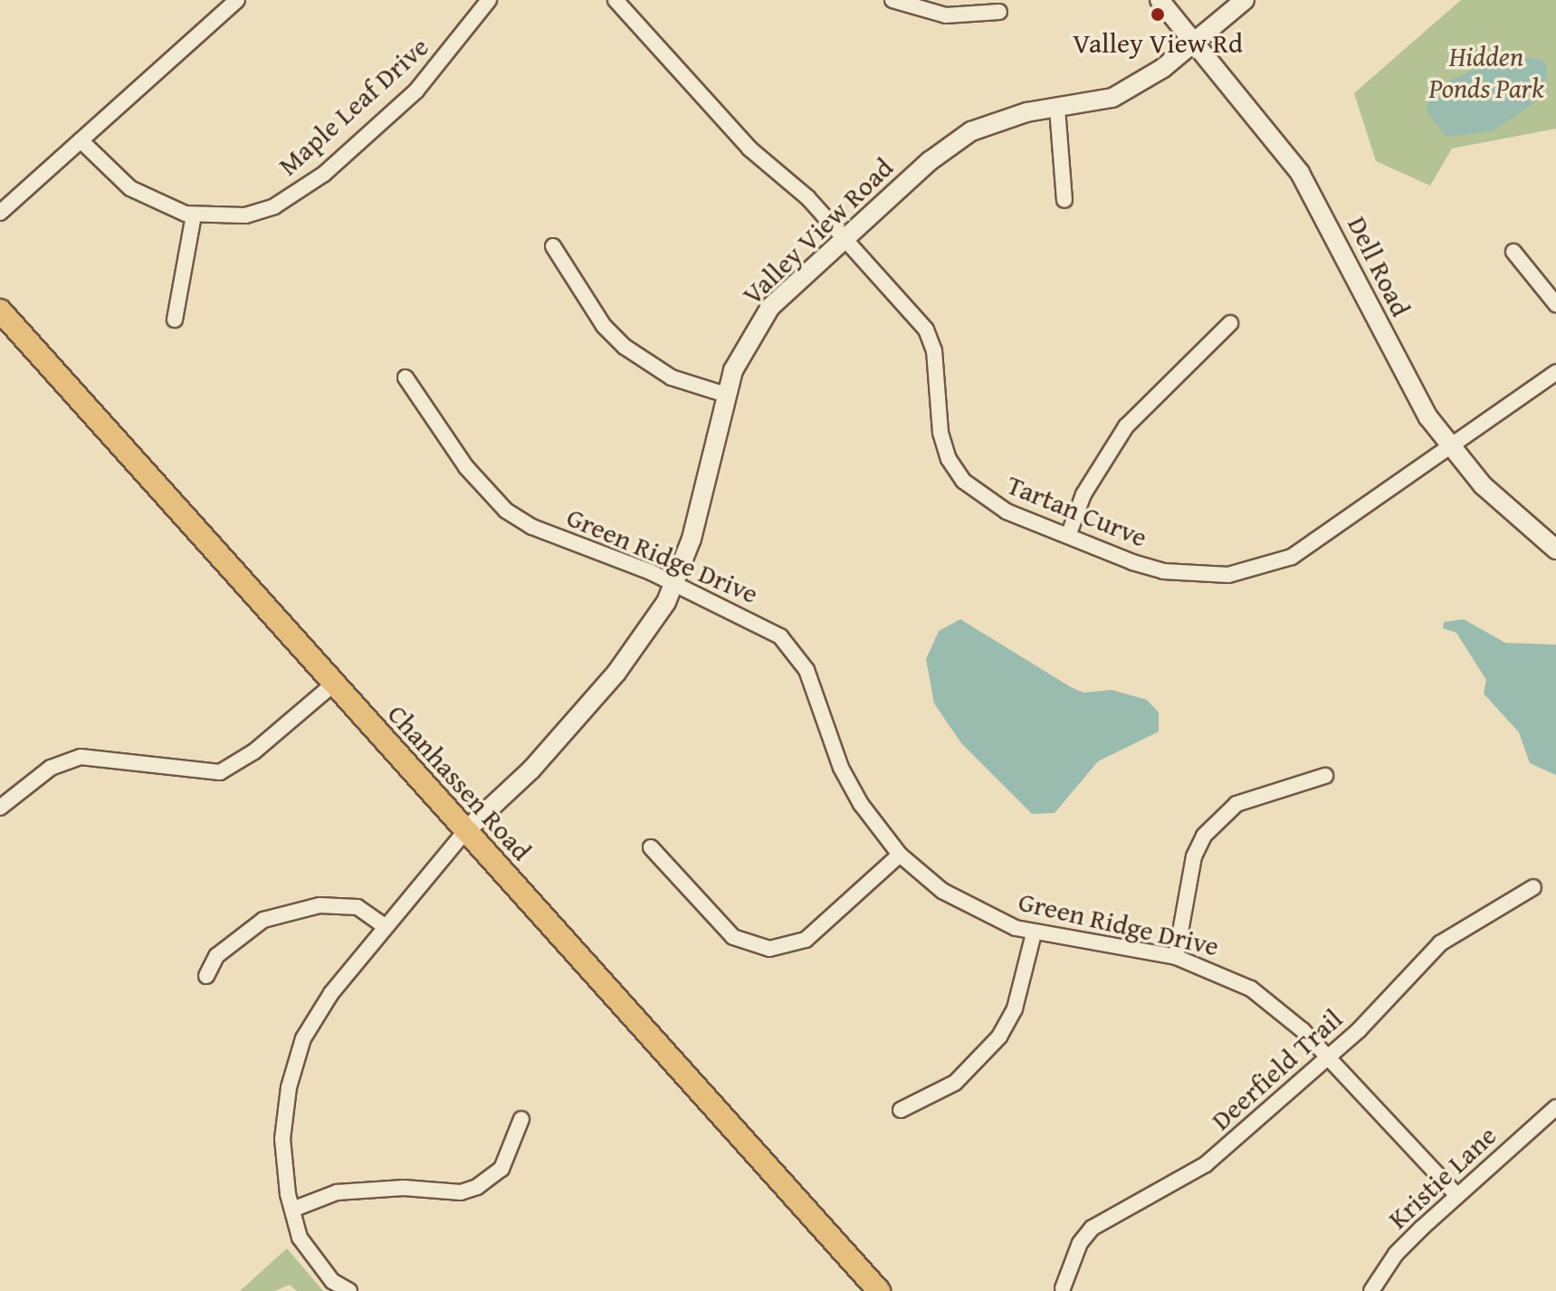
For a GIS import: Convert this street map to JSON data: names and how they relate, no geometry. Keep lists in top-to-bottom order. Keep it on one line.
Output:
{"streets":{"main road":["Chanhassen Road"],"street":["Maple Leaf Drive","Valley View Road","Dell Road","Tartan Curve","Green Ridge Drive","Deerfield Trail","Kristie Lane"]},"crossings":[["Valley View Road","Dell Road"],["Valley View Road","Tartan Curve"],["Valley View Road","Green Ridge Drive"],["Valley View Road","Chanhassen Road"],["Dell Road","Tartan Curve"],["Green Ridge Drive","Deerfield Trail"],["Green Ridge Drive","Kristie Lane"]],"parks":["Hidden Ponds Park"],"places":["Valley View Rd"]}
